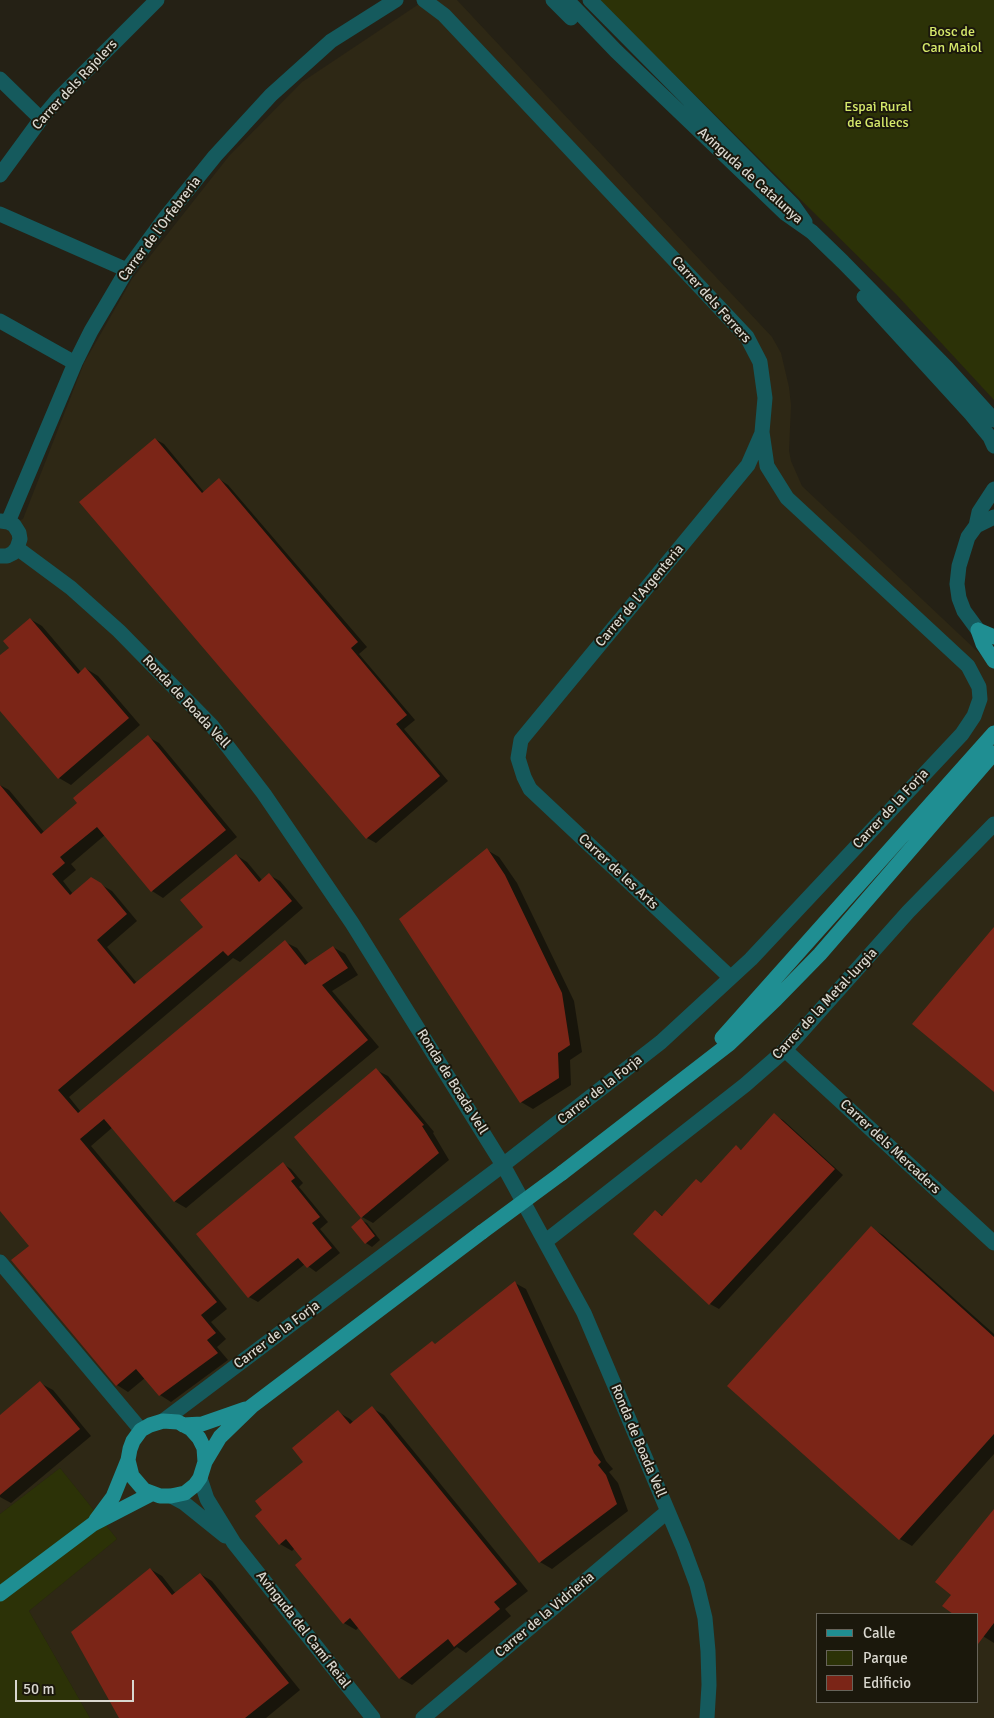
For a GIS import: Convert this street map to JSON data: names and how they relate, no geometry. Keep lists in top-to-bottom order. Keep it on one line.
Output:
{"streets":{"street":["Carrer dels Rajolers","Avinguda de Catalunya","Carrer de l'Orfebreria","Carrer dels Ferrers","Carrer de l'Argenteria","Ronda de Boada Vell","Carrer de la Forja","Carrer de les Arts","Carrer de la Metal·lurgia","Carrer dels Mercaders","Carrer de la Vidrieria","Avinguda del Camí Reial"]},"crossings":[["Carrer dels Ferrers","Carrer de l'Argenteria"],["Carrer dels Ferrers","Carrer de la Forja"],["Carrer de l'Argenteria","Carrer de les Arts"],["Ronda de Boada Vell","Carrer de la Forja"],["Ronda de Boada Vell","Carrer de la Metal·lurgia"],["Ronda de Boada Vell","Carrer de la Vidrieria"],["Carrer de la Forja","Carrer de les Arts"],["Carrer de la Forja","Avinguda del Camí Reial"],["Carrer de la Metal·lurgia","Carrer dels Mercaders"]],"parks":["Bosc de Can Maiol","Espai Rural de Gallecs"],"legend":["Calle","Parque","Edificio"],"scale_bar":"50 m"}
